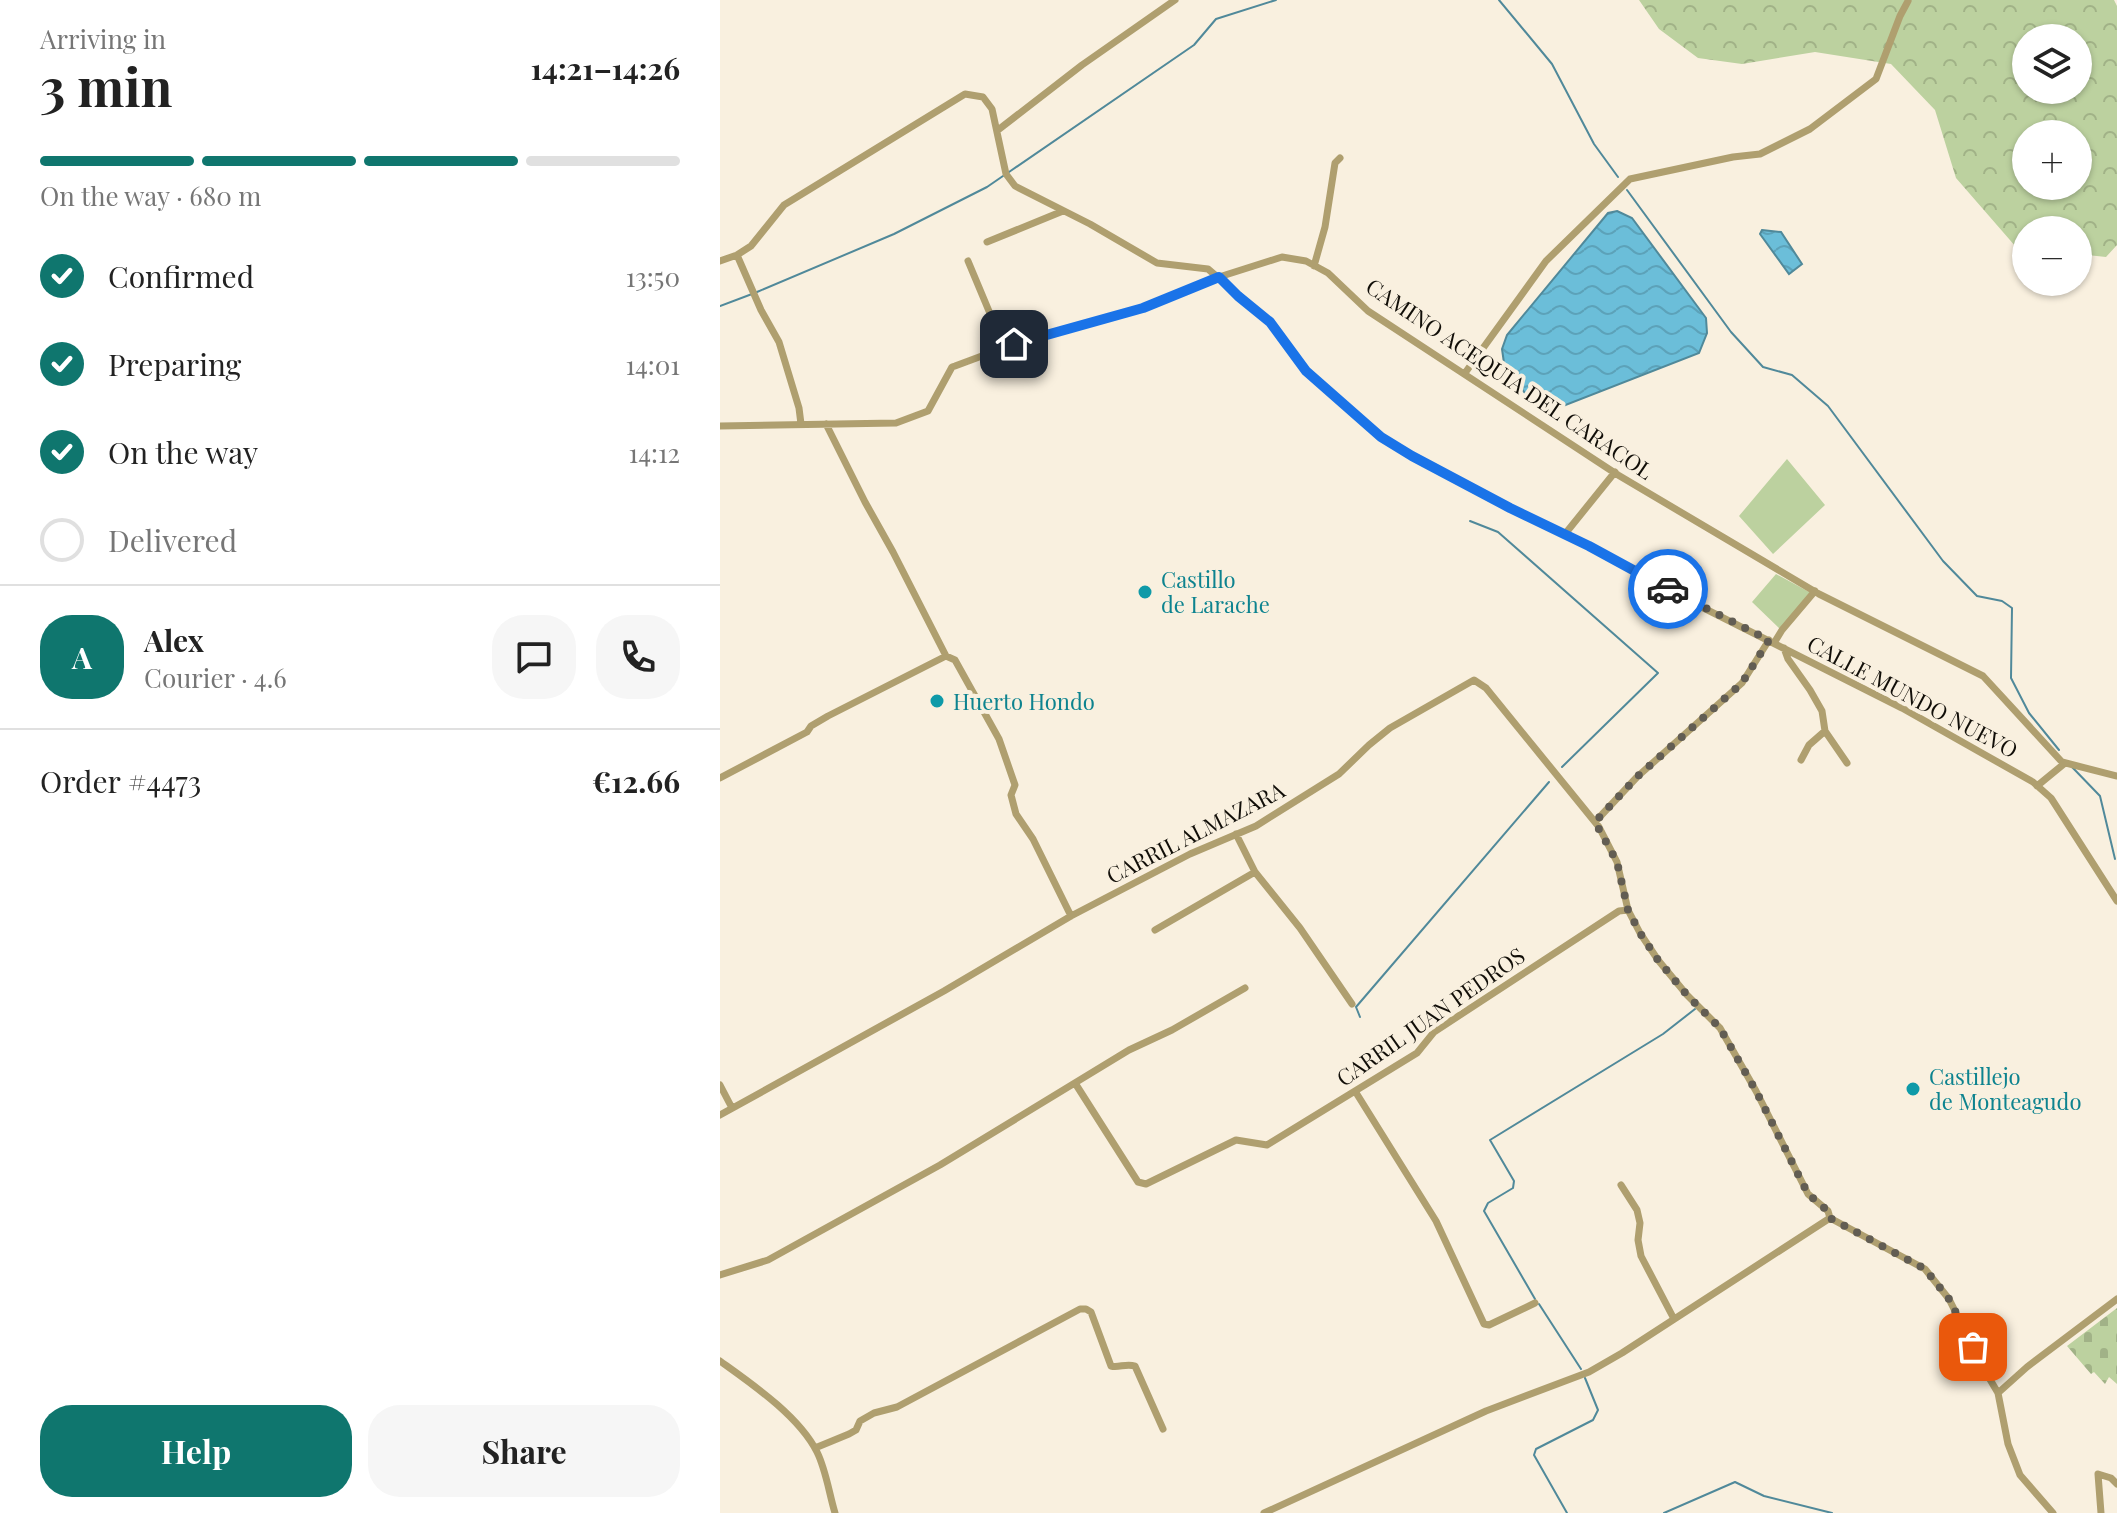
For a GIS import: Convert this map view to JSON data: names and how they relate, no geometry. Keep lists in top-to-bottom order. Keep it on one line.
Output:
{"streets":{"street":["CAMINO ACEQUIA DEL CARACOL","CALLE MUNDO NUEVO","CARRIL ALMAZARA","CARRIL JUAN PEDROS"]},"crossings":[["CAMINO ACEQUIA DEL CARACOL","CALLE MUNDO NUEVO"],["CARRIL ALMAZARA","CARRIL JUAN PEDROS"]],"places":["Castillo de Larache","Huerto Hondo","Castillejo de Monteagudo"],"page":{"heading":["3 min","Arriving in","14:21–14:26"],"panel":["Alex","Courier · 4.6","Order #4473","€12.66"],"map_buttons":["+","−"],"bar":"On the way · 680 m","list":[["Confirmed","13:50"],["Preparing","14:01"],["On the way","14:12"],"Delivered"],"round":"A","buttons":["Help","Share"]}}
